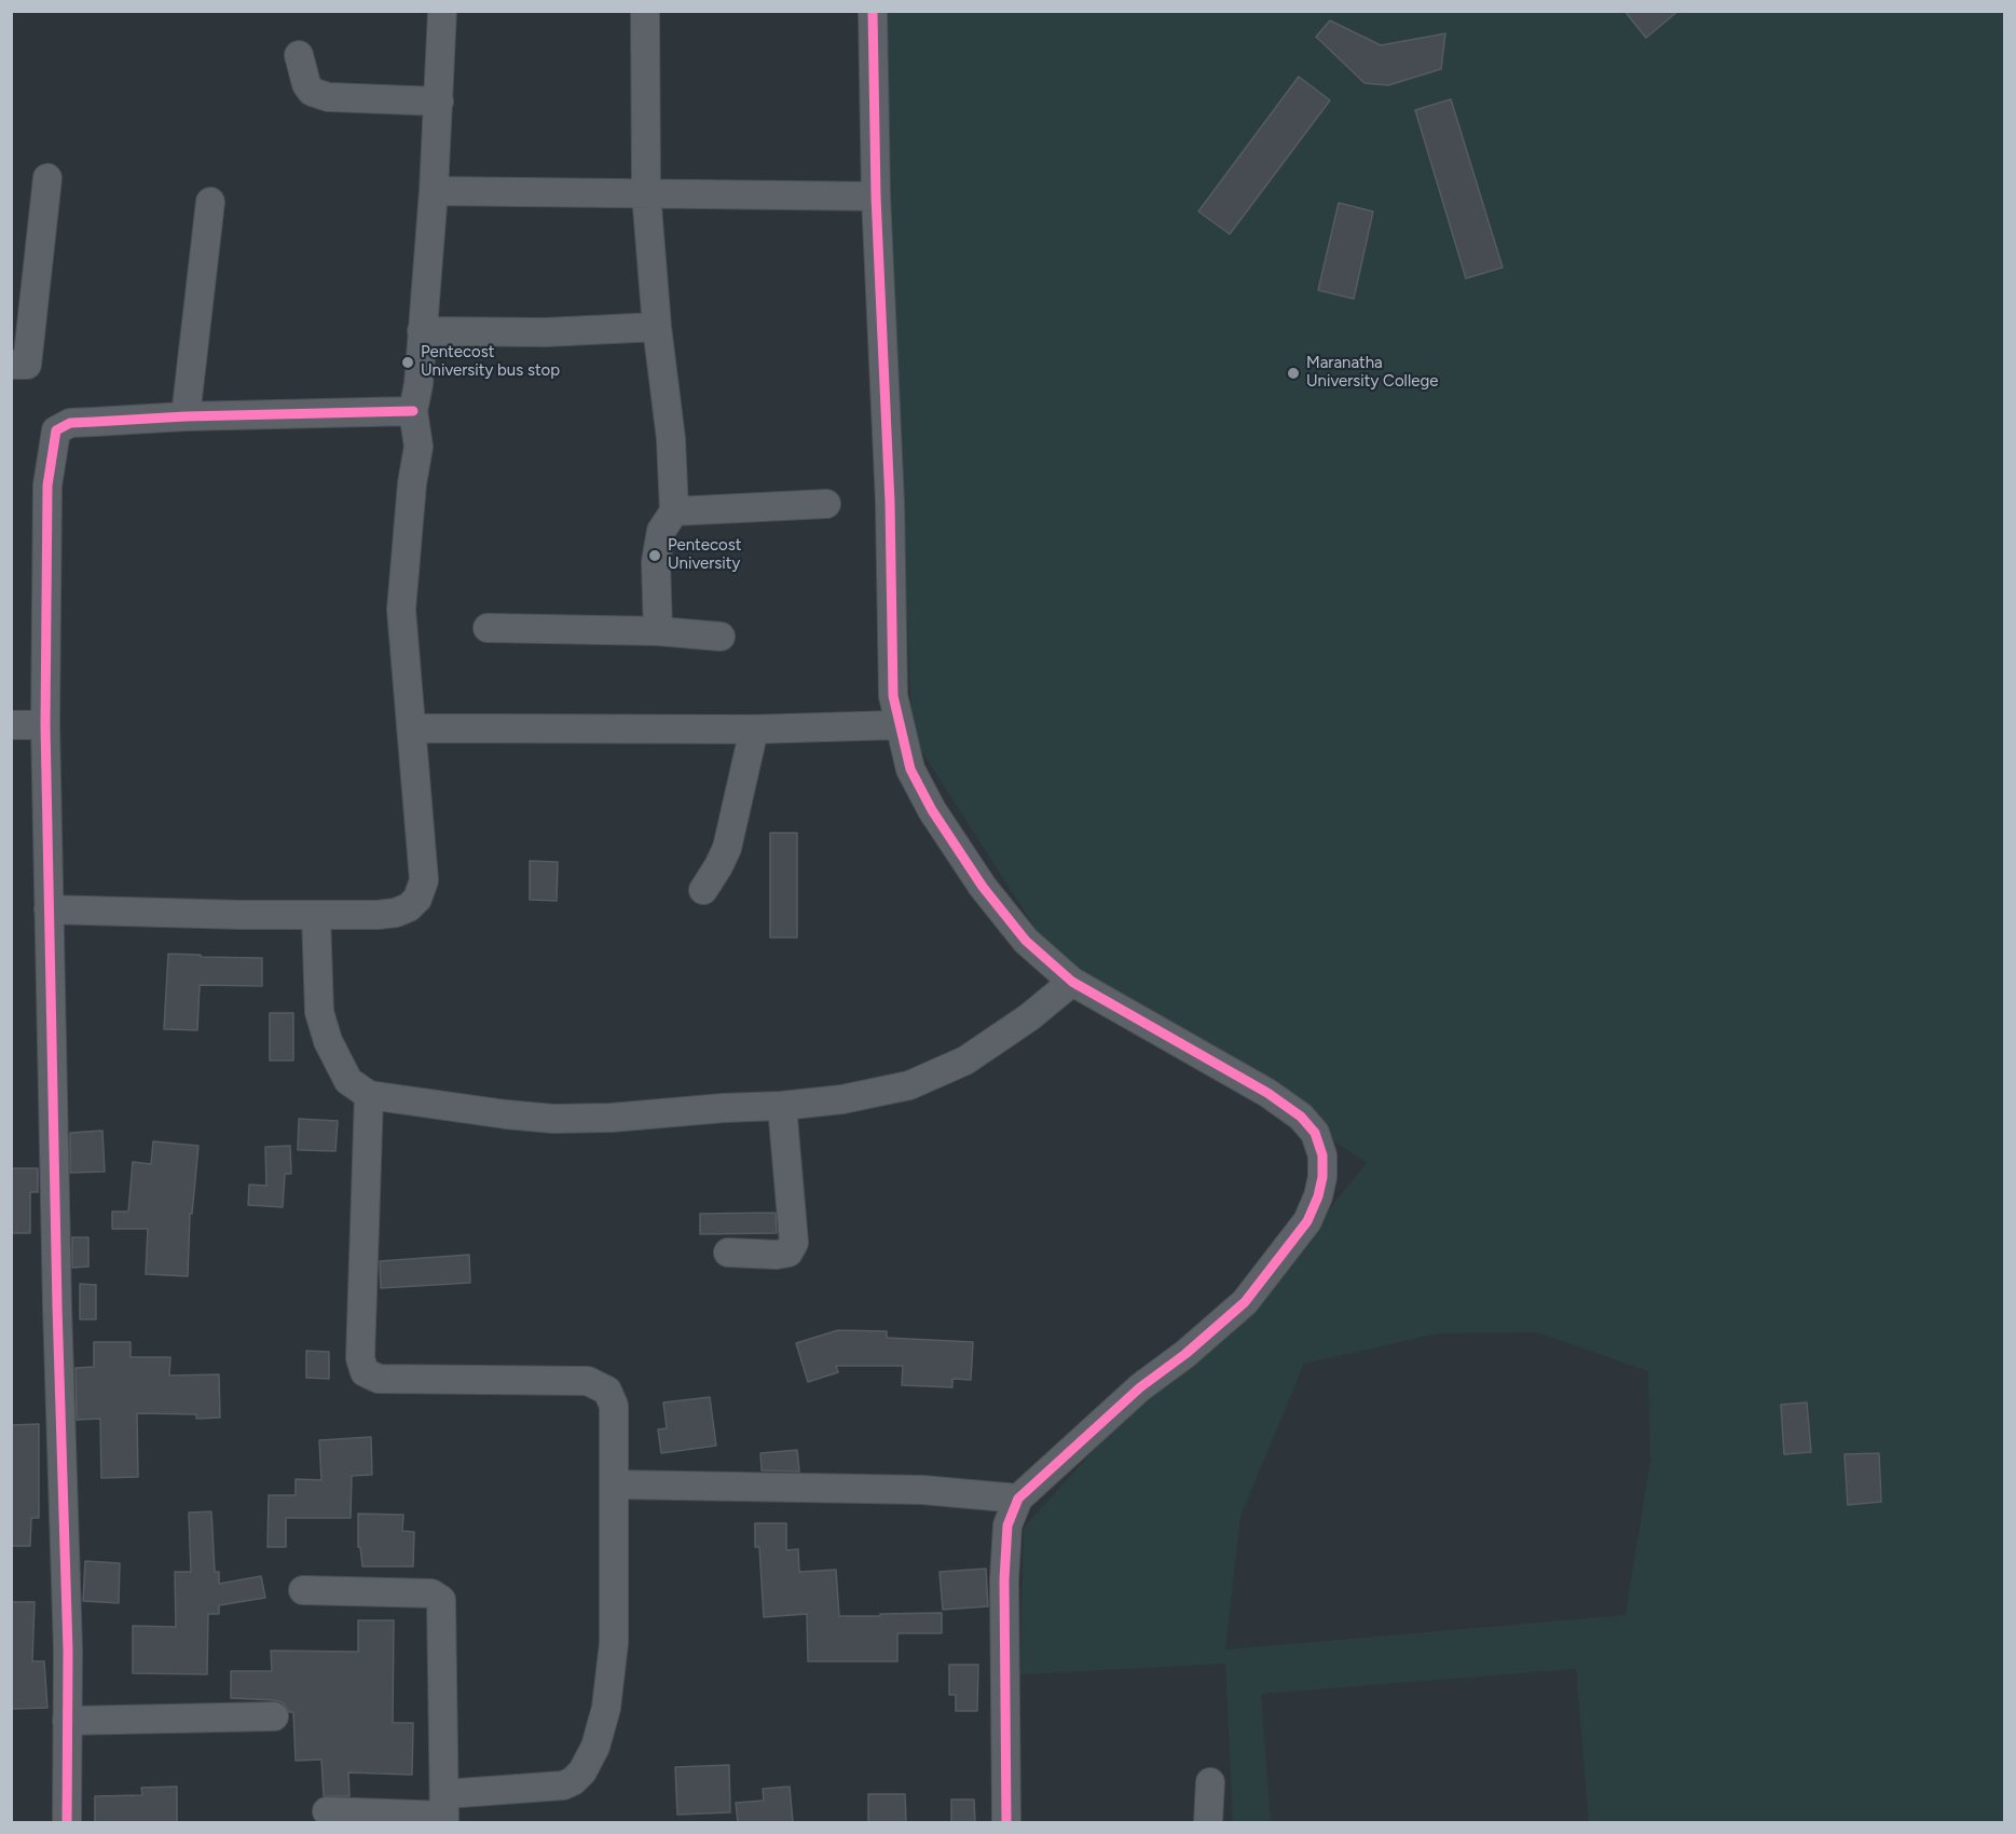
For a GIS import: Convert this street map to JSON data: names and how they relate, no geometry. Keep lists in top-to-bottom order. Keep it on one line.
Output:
{"places":["Pentecost University bus stop","Maranatha University College","Pentecost University"]}
